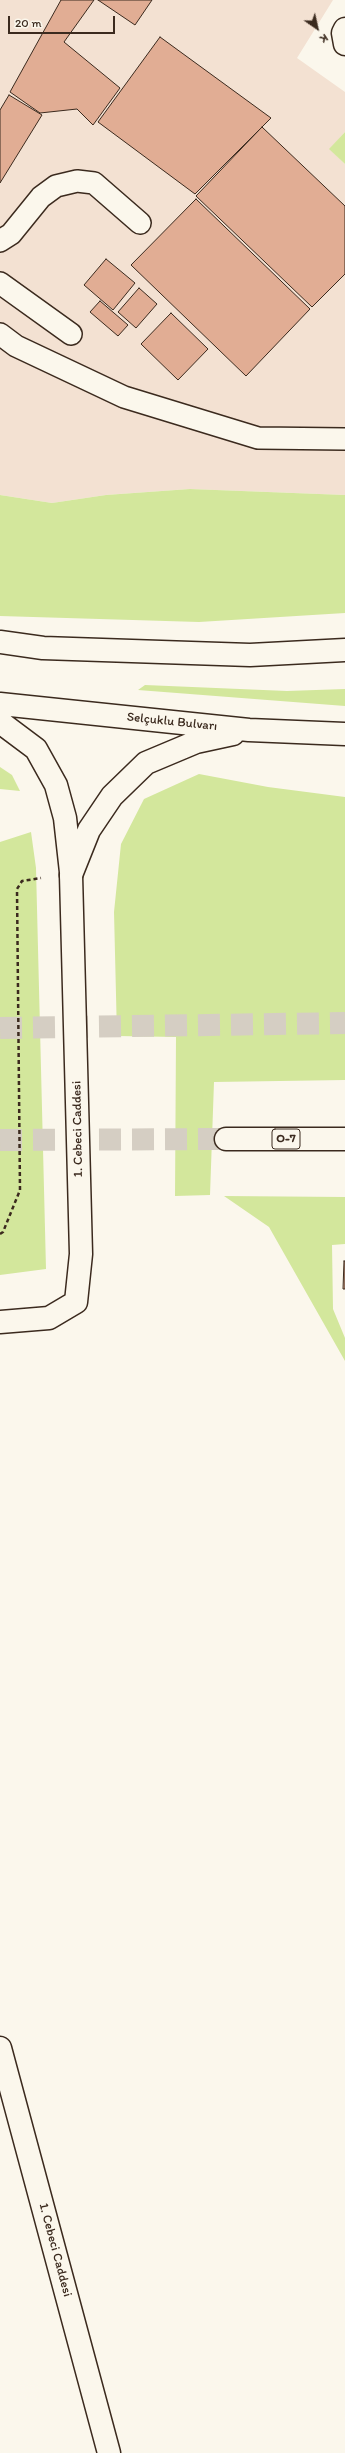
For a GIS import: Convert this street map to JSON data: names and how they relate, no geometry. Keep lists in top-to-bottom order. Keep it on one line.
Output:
{"streets":{"main road":["Selçuklu Bulvarı","1. Cebeci Caddesi","O-7"]},"scale_bar":"20 m","north":"bottom right"}
